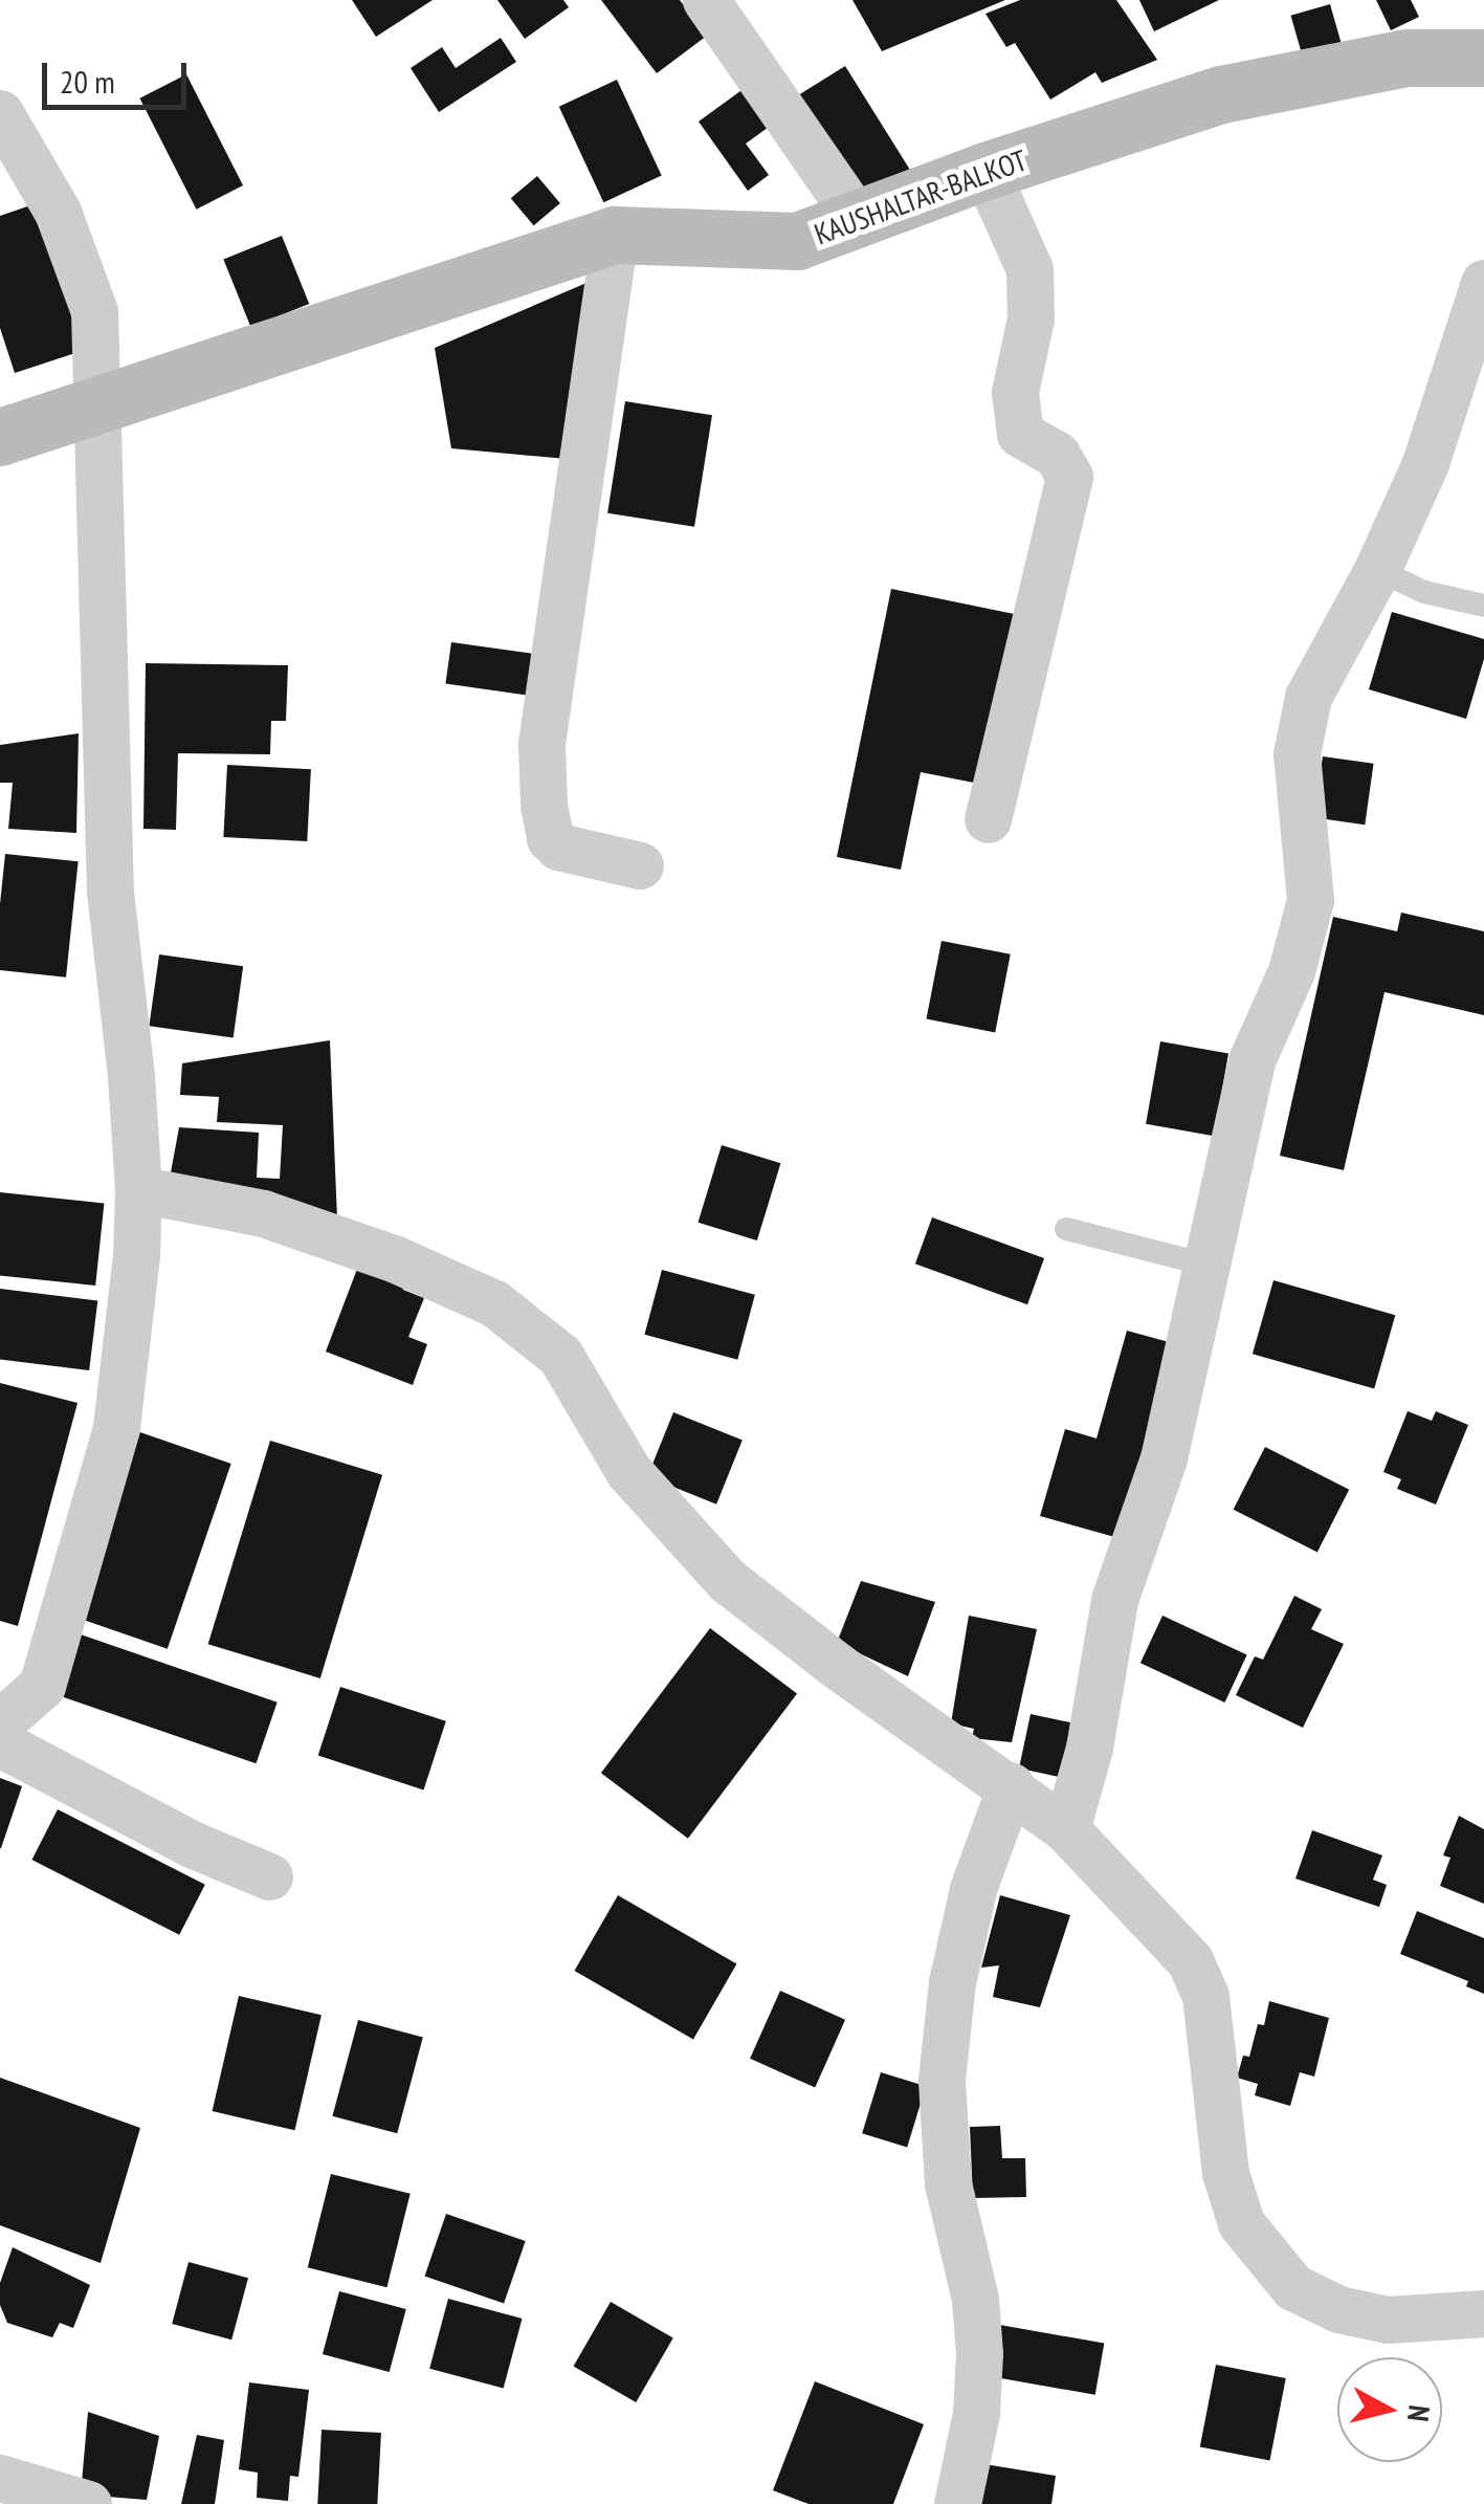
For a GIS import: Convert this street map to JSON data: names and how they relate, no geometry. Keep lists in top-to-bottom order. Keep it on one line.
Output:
{"streets":{"main road":["KAUSHALTAR-BALKOT"]},"scale_bar":"20 m","north":"right"}
